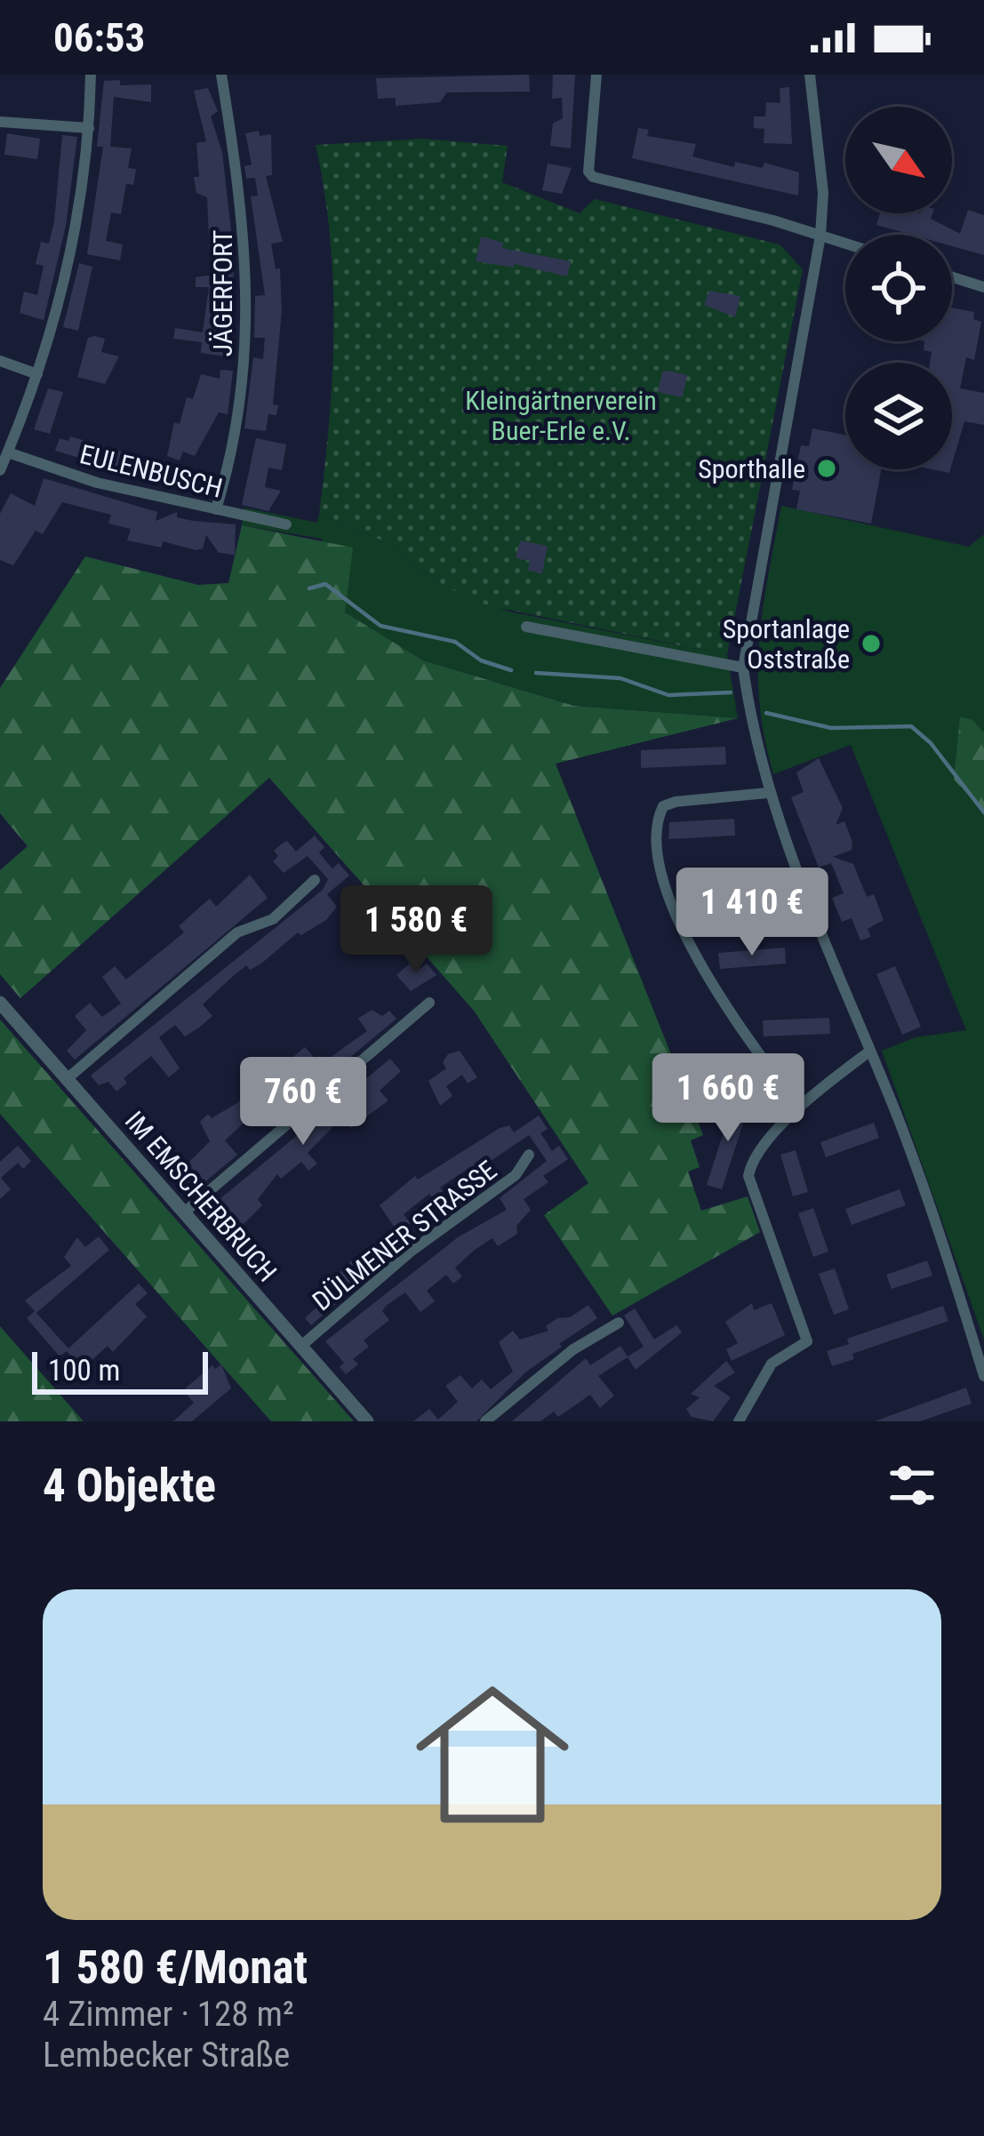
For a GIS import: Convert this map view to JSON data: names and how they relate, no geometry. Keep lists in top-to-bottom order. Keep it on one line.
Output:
{"streets":{"street":["JÄGERFORT","EULENBUSCH","IM EMSCHERBRUCH","DÜLMENER STRASSE"]},"crossings":[["JÄGERFORT","EULENBUSCH"],["IM EMSCHERBRUCH","DÜLMENER STRASSE"]],"parks":["Kleingärtnerverein Buer-Erle e.V."],"places":["Sporthalle","Sportanlage Oststraße"],"scale_bar":"100 m","north":"bottom right","page":{"status":"06:53","price":["1 410 €","1 580 €","1 660 €","760 €"],"scale":"100 m","heading":"4 Objekte","list":[{"name":"1 580 €/Monat","note":"4 Zimmer · 128 m² · Lembecker Straße"}]}}
